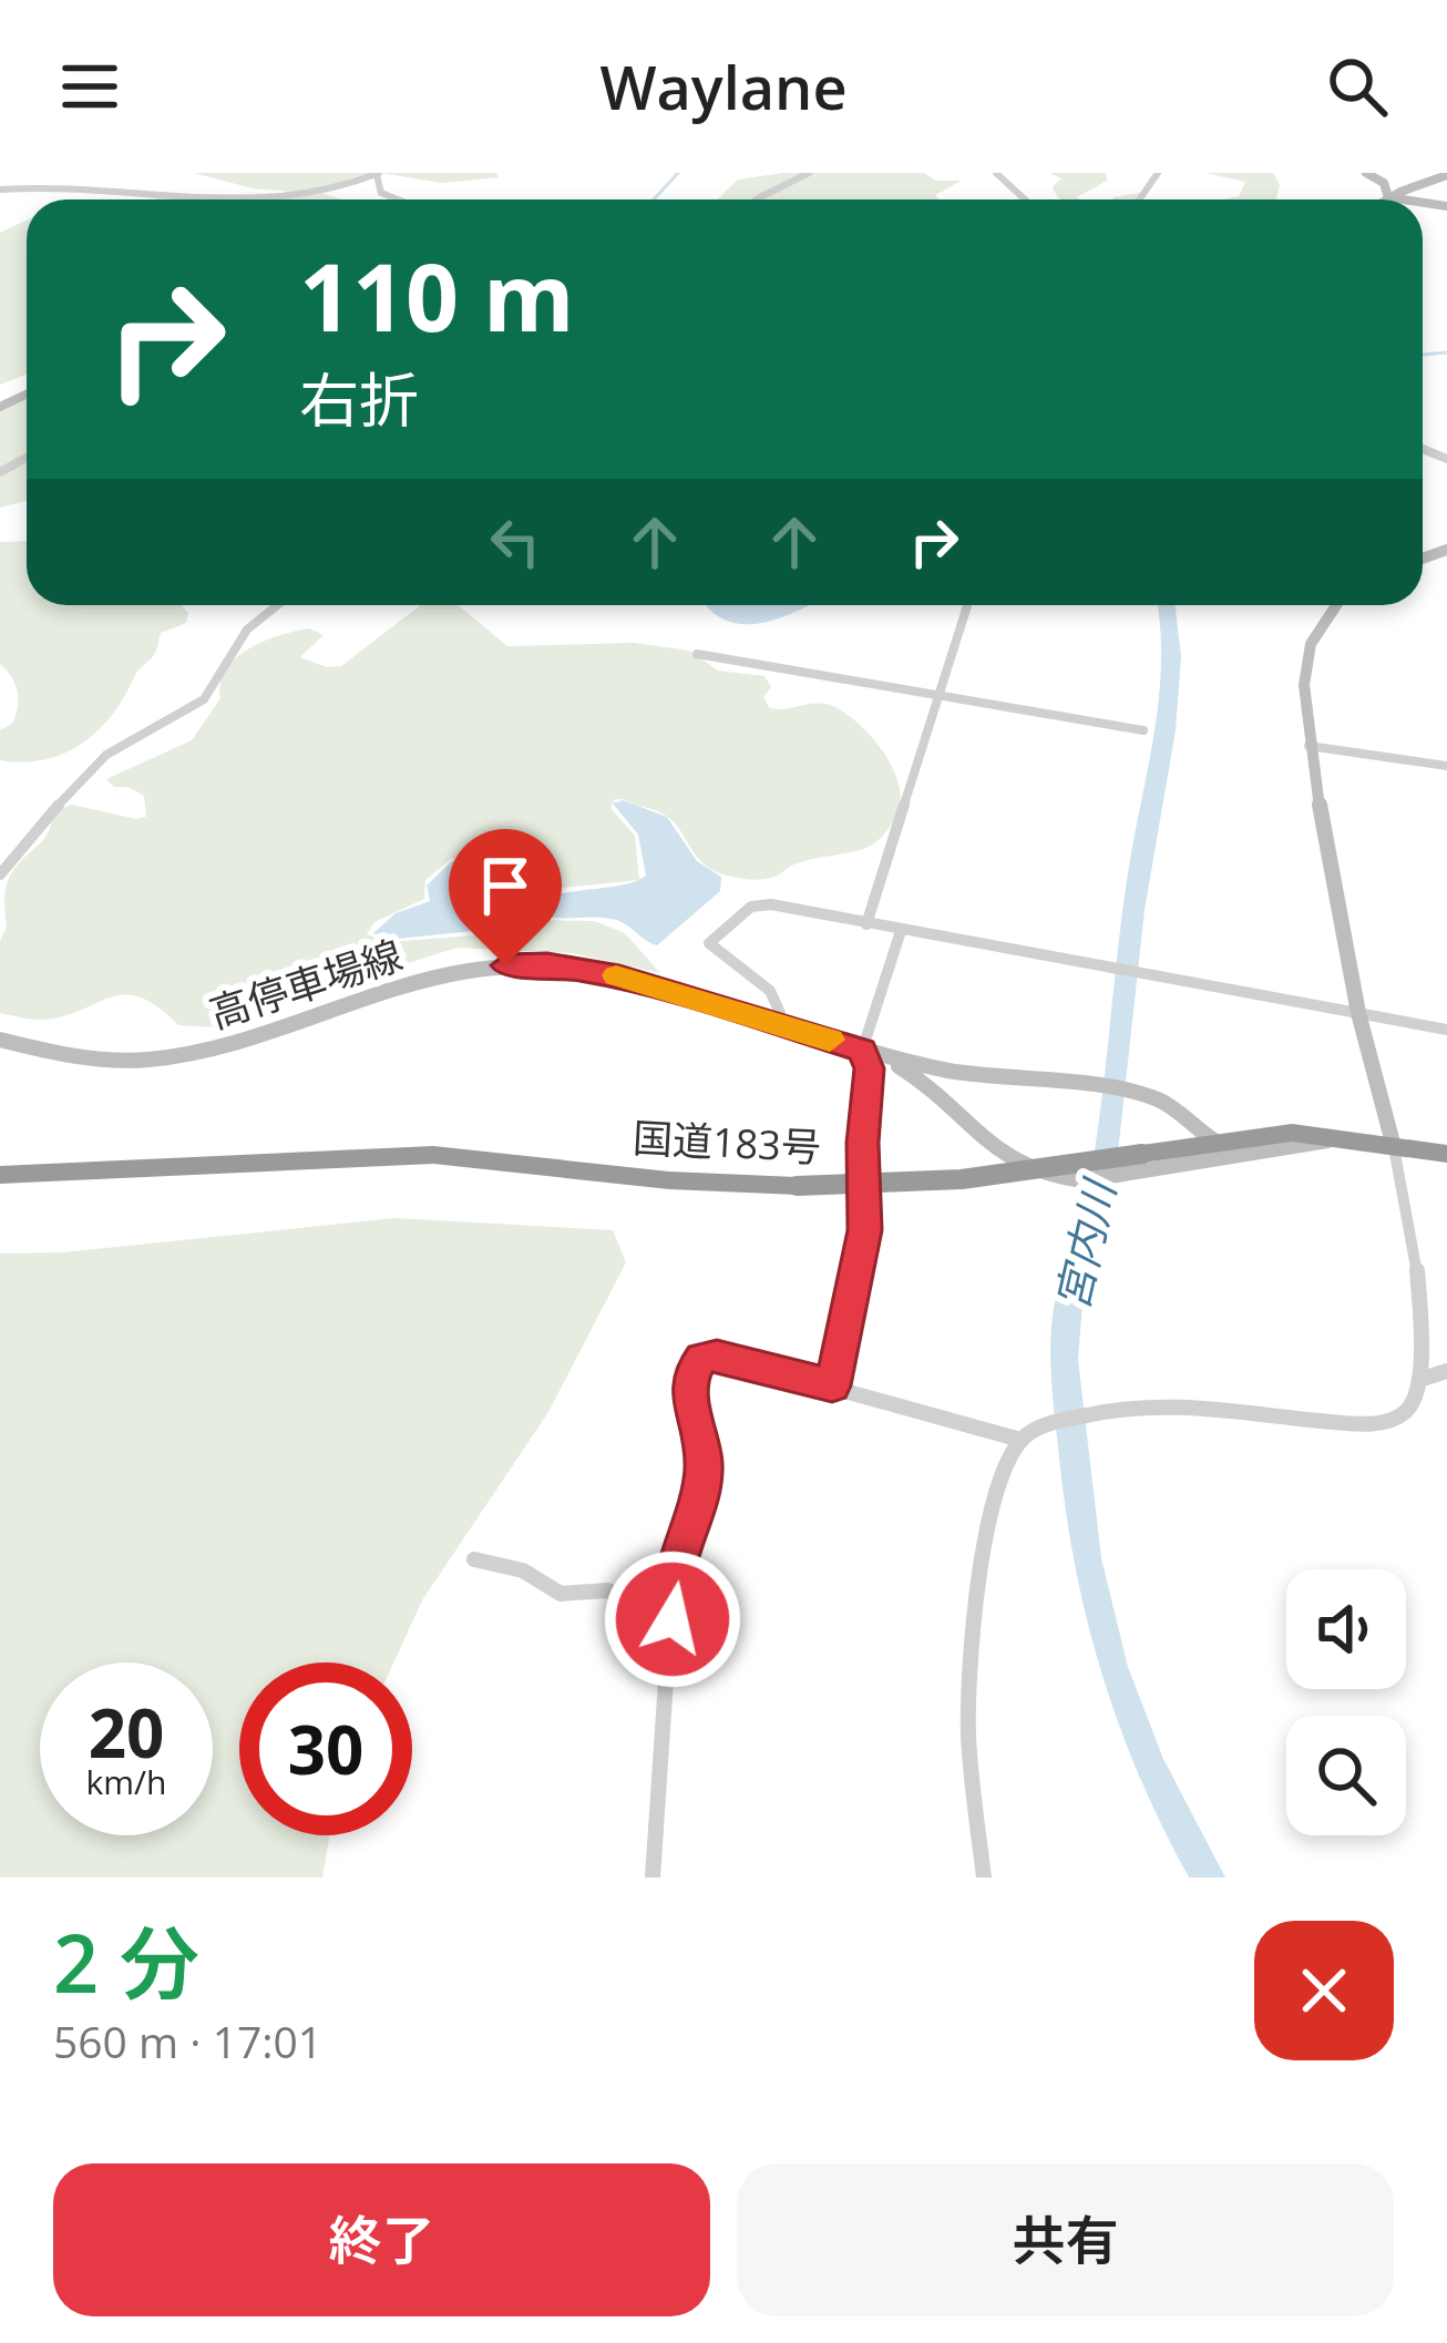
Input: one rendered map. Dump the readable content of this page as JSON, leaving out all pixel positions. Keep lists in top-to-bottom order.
{
  "streets": {
    "highway": ["国道183号"],
    "main road": ["高停車場線"]
  },
  "crossings": [
    ["高停車場線", "国道183号"]
  ],
  "water": ["宮内川"],
  "page": {
    "header": "Waylane",
    "turn": ["110 m", "右折"],
    "speed": "20 km/h",
    "limit": "30",
    "heading": ["2 分", "560 m · 17:01"],
    "buttons": ["終了", "共有"]
  }
}
